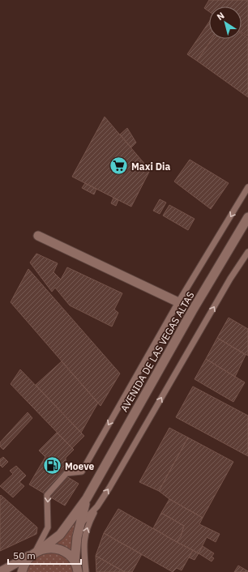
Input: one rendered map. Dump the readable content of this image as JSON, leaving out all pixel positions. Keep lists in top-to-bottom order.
{
  "streets": {
    "main road": ["AVENIDA DE LAS VEGAS ALTAS"]
  },
  "places": {
    "supermarket": ["Maxi Dia"],
    "fuel station": ["Moeve"]
  },
  "scale_bar": "50 m",
  "north": "top left"
}
